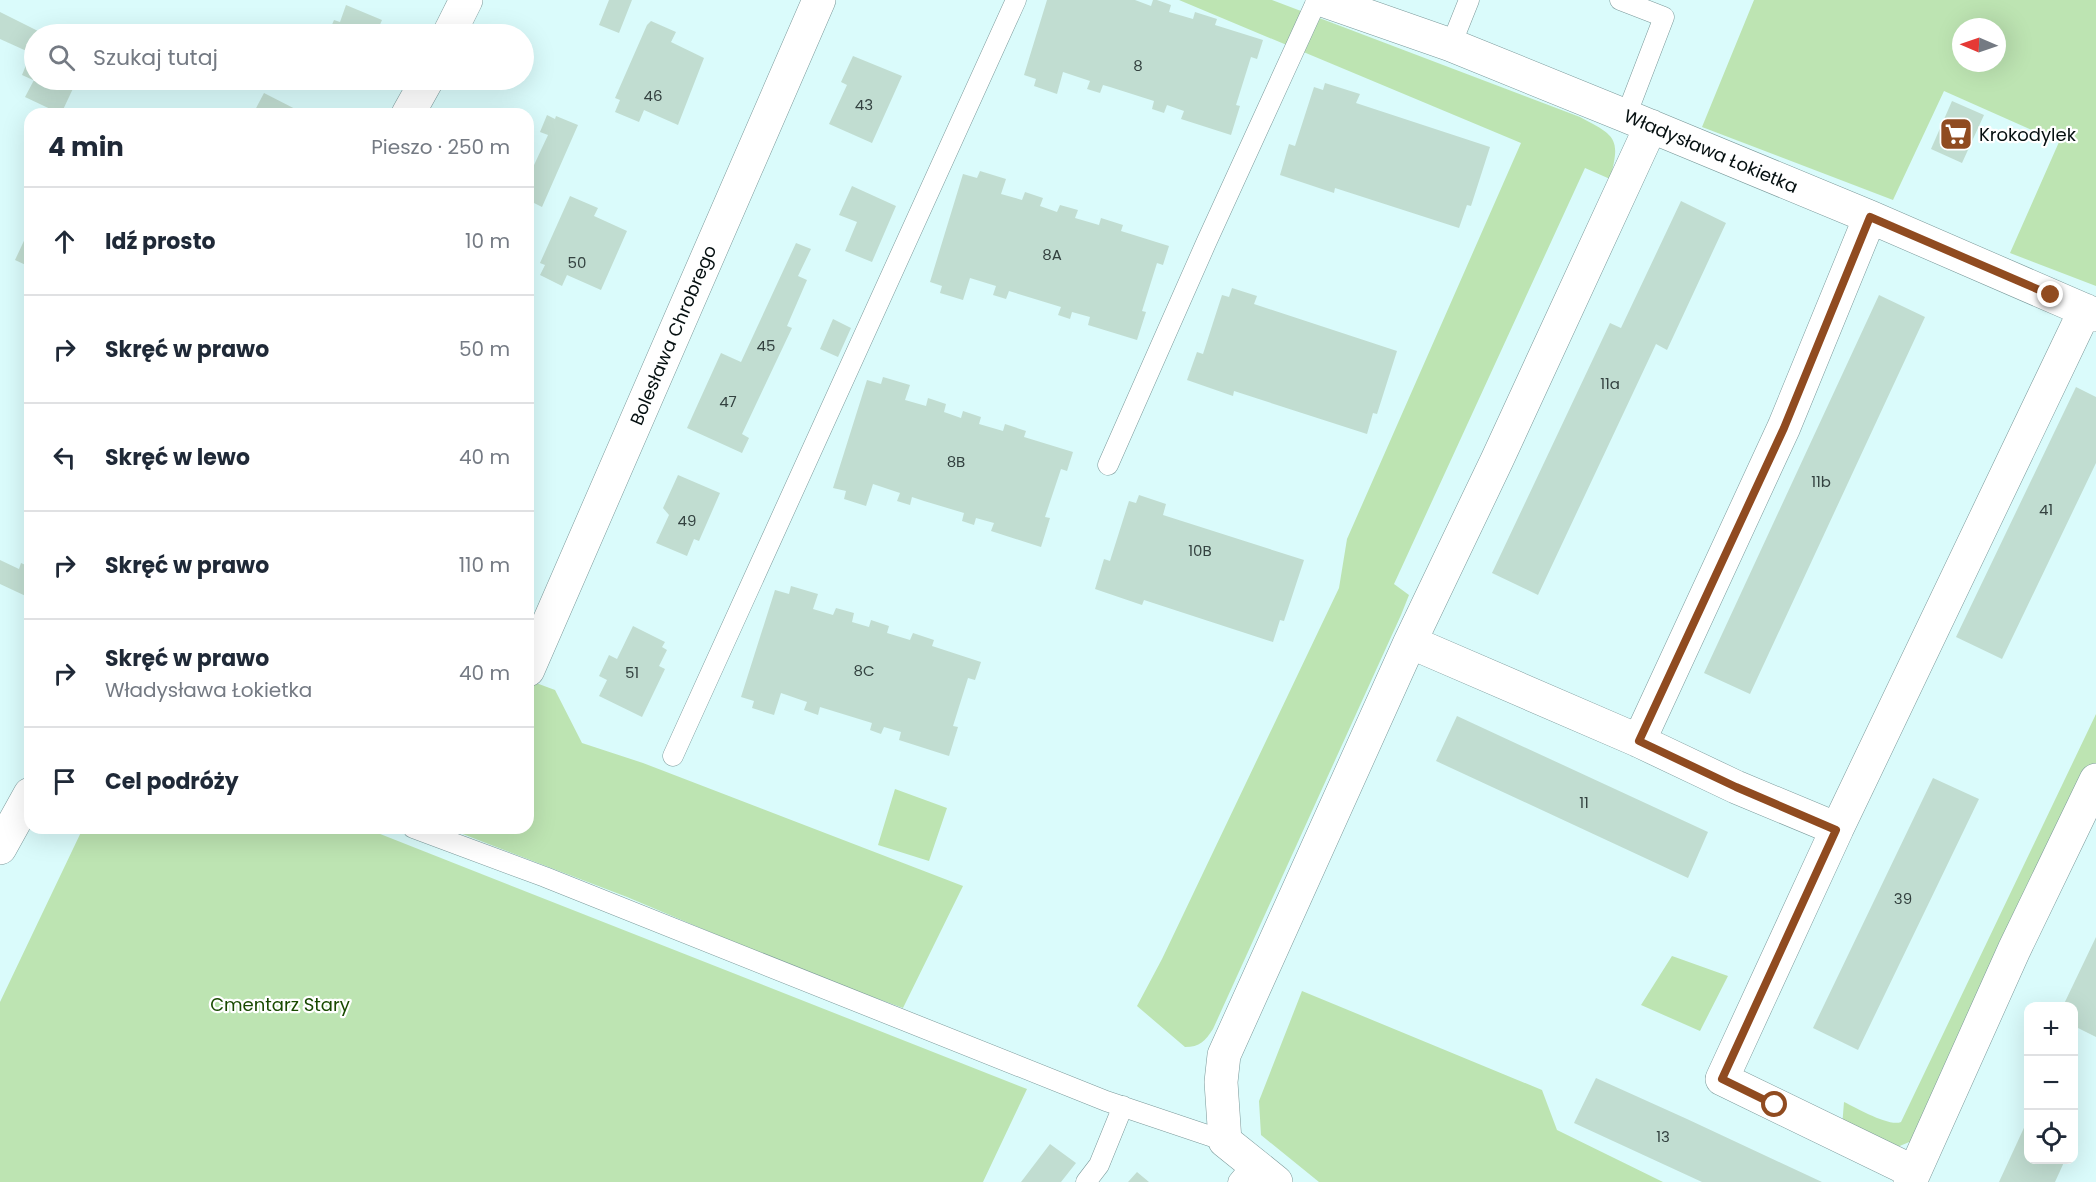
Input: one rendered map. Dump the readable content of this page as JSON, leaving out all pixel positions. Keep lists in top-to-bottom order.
{
  "streets": {
    "street": ["Władysława Łokietka", "Bolesława Chrobrego"]
  },
  "parks": ["Cmentarz Stary"],
  "places": {
    "supermarket": ["Krokodylek"]
  },
  "house_numbers": [
    "8",
    "46",
    "43",
    "8A",
    "50",
    "45",
    "11a",
    "47",
    "8B",
    "11b",
    "41",
    "49",
    "10B",
    "8C",
    "51",
    "11",
    "39",
    "13"
  ],
  "north": "left",
  "page": {
    "search": "Szukaj tutaj",
    "heading": ["4 min", "Pieszo · 250 m"],
    "list": [
      ["Idź prosto", "10 m"],
      ["Skręć w prawo", "50 m"],
      ["Skręć w lewo", "40 m"],
      ["Skręć w prawo", "110 m"],
      ["Skręć w prawo", "Władysława Łokietka", "40 m"],
      "Cel podróży"
    ],
    "map_buttons": ["+", "−"]
  }
}
